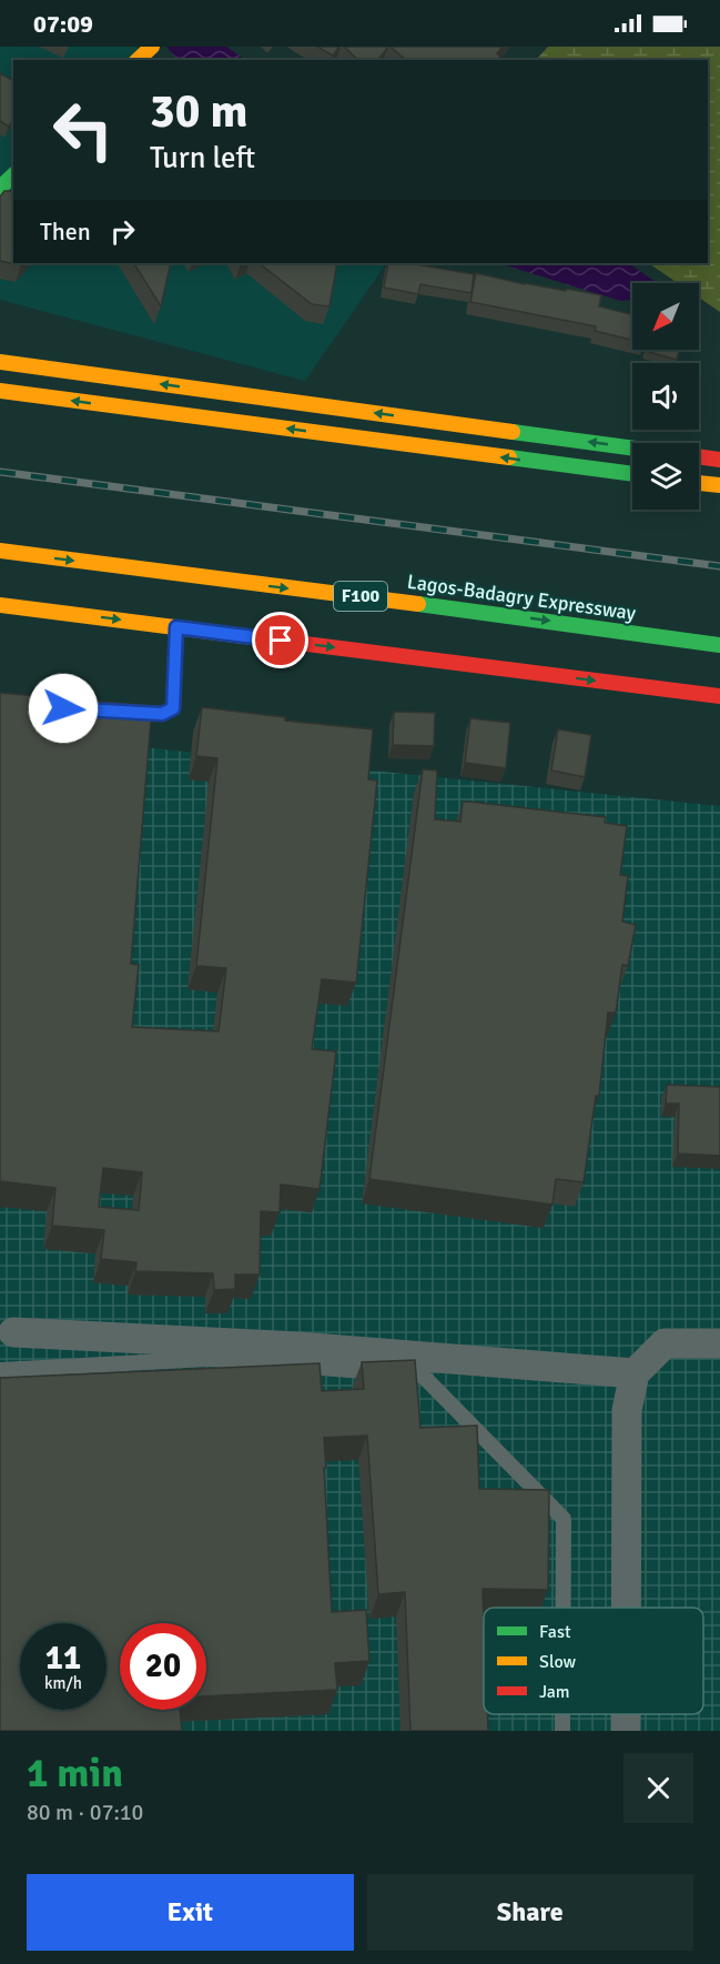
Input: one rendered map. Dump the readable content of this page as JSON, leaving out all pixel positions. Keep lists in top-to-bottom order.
{
  "streets": {
    "main road": ["F100", "Lagos-Badagry Expressway"]
  },
  "legend": ["Fast", "Slow", "Jam"],
  "north": "bottom left",
  "page": {
    "status": "07:09",
    "turn": ["30 m", "Turn left"],
    "then": "Then",
    "speed": "11 km/h",
    "limit": "20",
    "heading": ["1 min", "80 m · 07:10"],
    "buttons": ["Exit", "Share"]
  }
}
